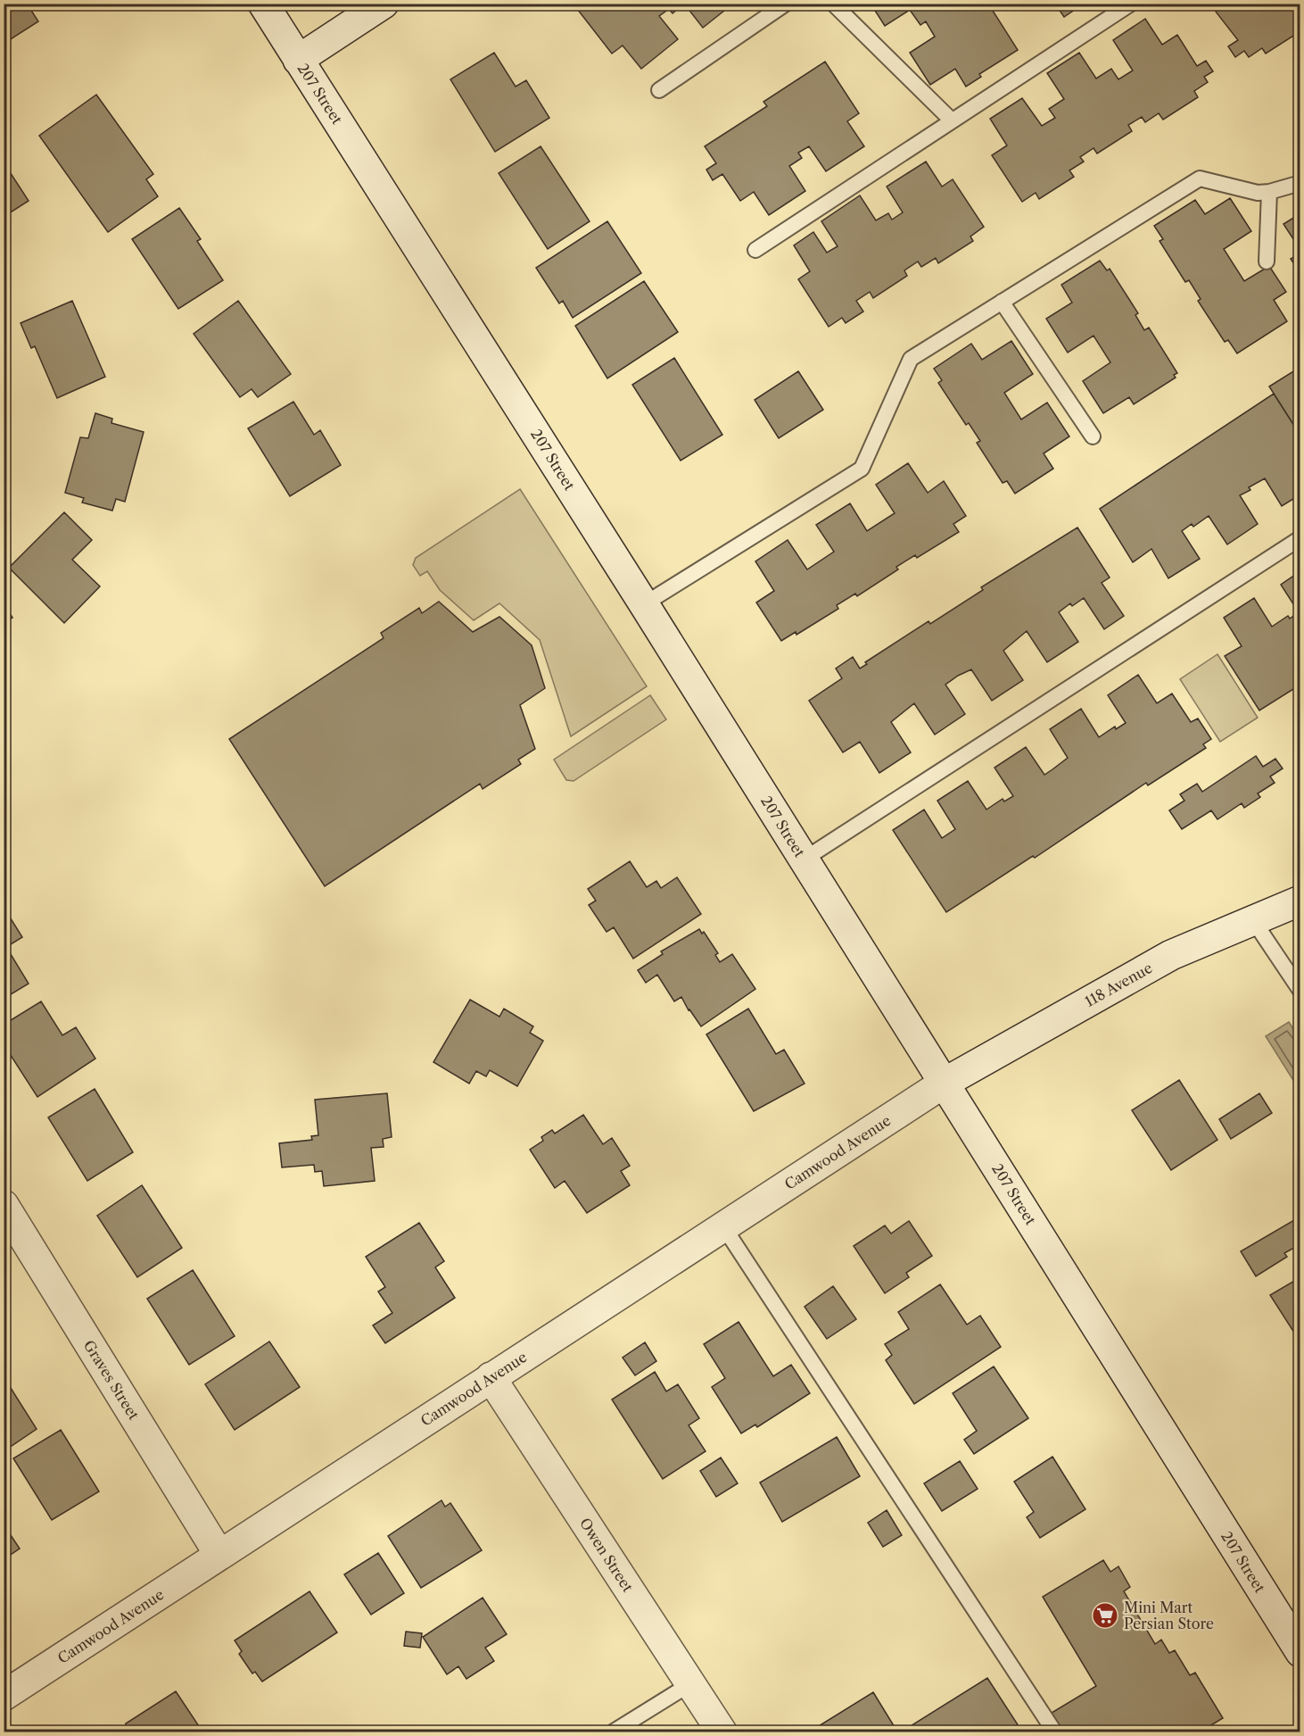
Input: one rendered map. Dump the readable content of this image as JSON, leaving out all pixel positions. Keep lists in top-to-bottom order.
{
  "streets": {
    "street": [
      "207 Street",
      "118 Avenue",
      "Camwood Avenue",
      "Graves Street",
      "Owen Street"
    ]
  },
  "crossings": [
    ["207 Street", "118 Avenue"],
    ["207 Street", "Camwood Avenue"],
    ["118 Avenue", "Camwood Avenue"],
    ["Camwood Avenue", "Graves Street"],
    ["Camwood Avenue", "Owen Street"]
  ],
  "places": {
    "supermarket": ["Mini Mart Persian Store"]
  }
}
